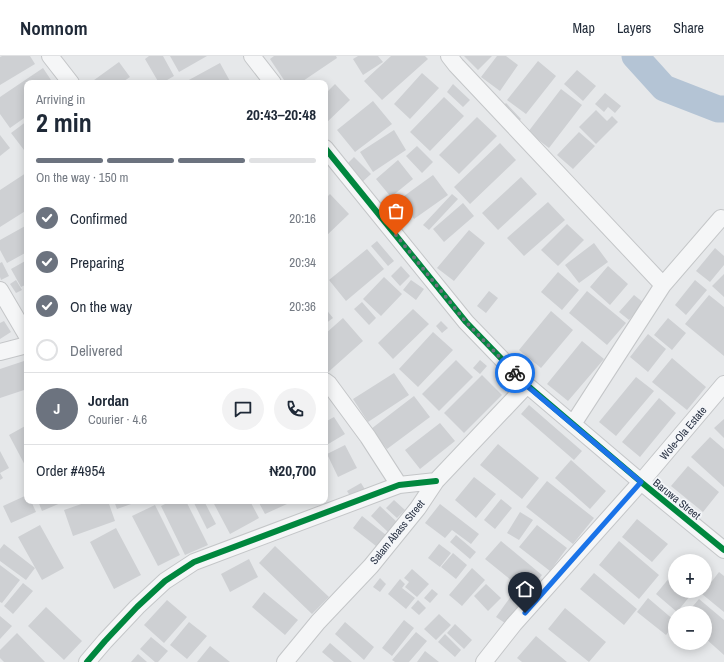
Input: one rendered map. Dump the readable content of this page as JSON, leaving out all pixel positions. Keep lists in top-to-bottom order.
{
  "streets": {
    "street": ["Wole-Ola Estate", "Baruwa Street", "Salam Abass Street"]
  },
  "crossings": [
    ["Wole-Ola Estate", "Baruwa Street"],
    ["Baruwa Street", "Salam Abass Street"]
  ],
  "page": {
    "header": "Nomnom",
    "nav": ["Map", "Layers", "Share"],
    "heading": ["2 min", "Arriving in", "20:43–20:48"],
    "panel": [
      "Jordan",
      "Courier · 4.6",
      "Order #4954",
      "₦20,700"
    ],
    "bar": "On the way · 150 m",
    "list": [
      ["Confirmed", "20:16"],
      ["Preparing", "20:34"],
      ["On the way", "20:36"],
      "Delivered"
    ],
    "round": "J",
    "map_buttons": ["+", "−"]
  }
}
